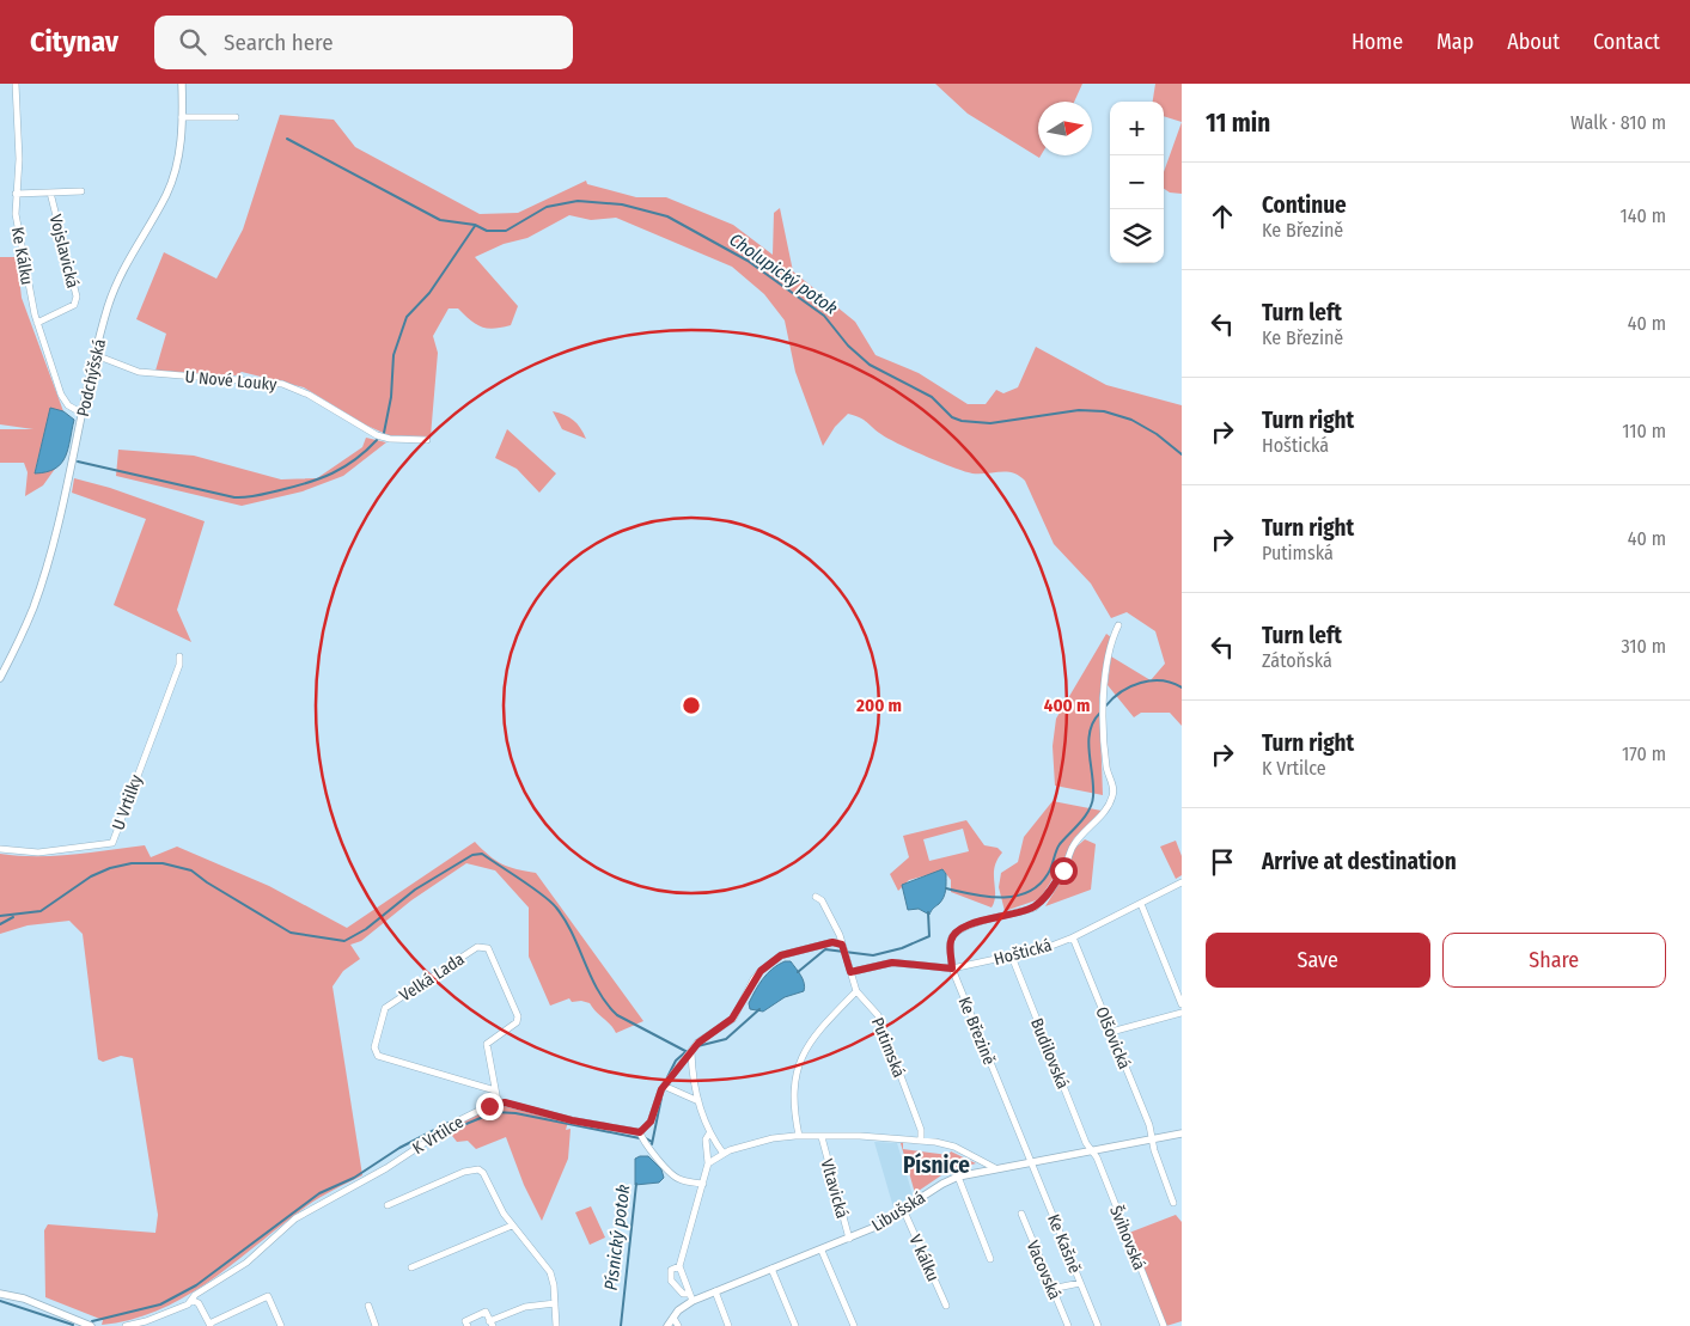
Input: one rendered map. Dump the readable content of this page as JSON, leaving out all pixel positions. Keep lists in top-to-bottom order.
{
  "streets": {
    "street": [
      "Vojslavická",
      "Ke Kálku",
      "Podchýšská",
      "U Nové Louky",
      "U Vrtilky",
      "Hoštická",
      "Velká Lada",
      "Ke Březině",
      "Olšovická",
      "Putimská",
      "Budilovská",
      "K Vrtilce",
      "Vltavická",
      "Libušská",
      "Švihovská",
      "Ke Kašně",
      "V kálku",
      "Vacovská"
    ]
  },
  "crossings": [
    ["Vojslavická", "Ke Kálku"],
    ["Ke Kálku", "Podchýšská"],
    ["Podchýšská", "U Nové Louky"],
    ["Hoštická", "Ke Březině"],
    ["Hoštická", "Olšovická"],
    ["Hoštická", "Putimská"],
    ["Hoštická", "Budilovská"],
    ["Velká Lada", "K Vrtilce"],
    ["Ke Březině", "Libušská"],
    ["Ke Březině", "Ke Kašně"],
    ["Olšovická", "Libušská"],
    ["Budilovská", "Libušská"],
    ["Budilovská", "Švihovská"],
    ["Vltavická", "Libušská"],
    ["Libušská", "Švihovská"],
    ["Libušská", "Ke Kašně"],
    ["Libušská", "V kálku"]
  ],
  "districts": ["Písnice"],
  "water": ["Cholupický potok", "Písnický potok"],
  "north": "right",
  "page": {
    "header": "Citynav",
    "search": "Search here",
    "nav": [
      "Home",
      "Map",
      "About",
      "Contact"
    ],
    "heading": ["11 min", "Walk · 810 m"],
    "map_buttons": ["+", "−"],
    "list": [
      ["Continue", "Ke Březině", "140 m"],
      ["Turn left", "Ke Březině", "40 m"],
      ["Turn right", "Hoštická", "110 m"],
      ["Turn right", "Putimská", "40 m"],
      ["Turn left", "Zátoňská", "310 m"],
      ["Turn right", "K Vrtilce", "170 m"],
      "Arrive at destination"
    ],
    "buttons": ["Save", "Share"]
  },
  "rings": ["200 m", "400 m"]
}
